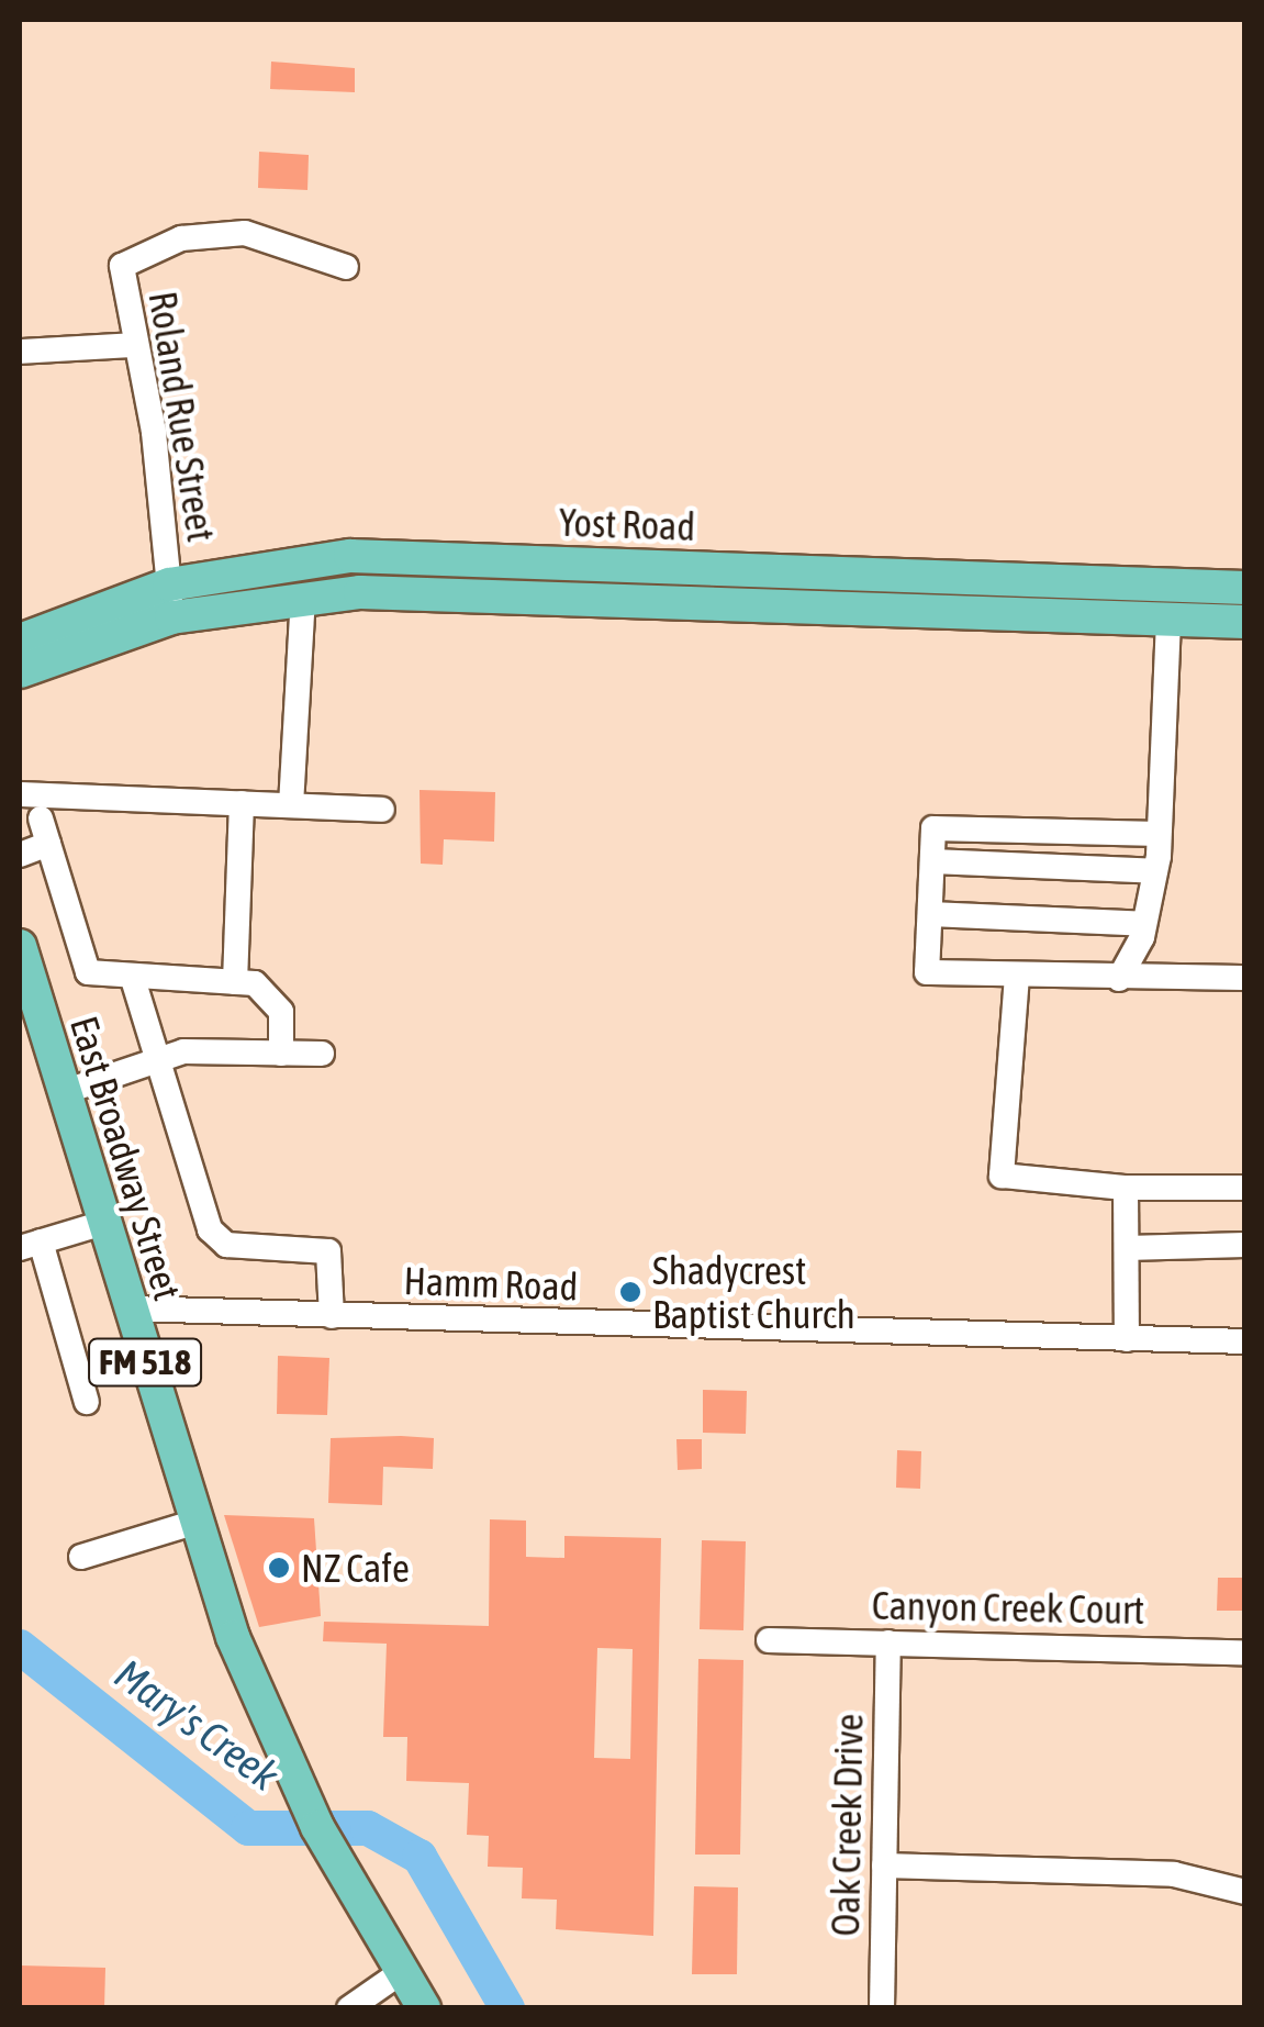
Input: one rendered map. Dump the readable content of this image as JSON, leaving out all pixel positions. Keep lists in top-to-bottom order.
{
  "streets": {
    "main road": ["Yost Road", "East Broadway Street", "FM 518"],
    "street": [
      "Roland Rue Street",
      "Hamm Road",
      "Canyon Creek Court",
      "Oak Creek Drive"
    ]
  },
  "crossings": [
    ["Roland Rue Street", "Yost Road"],
    ["East Broadway Street", "Hamm Road"],
    ["East Broadway Street", "FM 518"],
    ["Canyon Creek Court", "Oak Creek Drive"]
  ],
  "water": ["Mary's Creek"],
  "places": ["Shadycrest Baptist Church", "NZ Cafe"]
}
